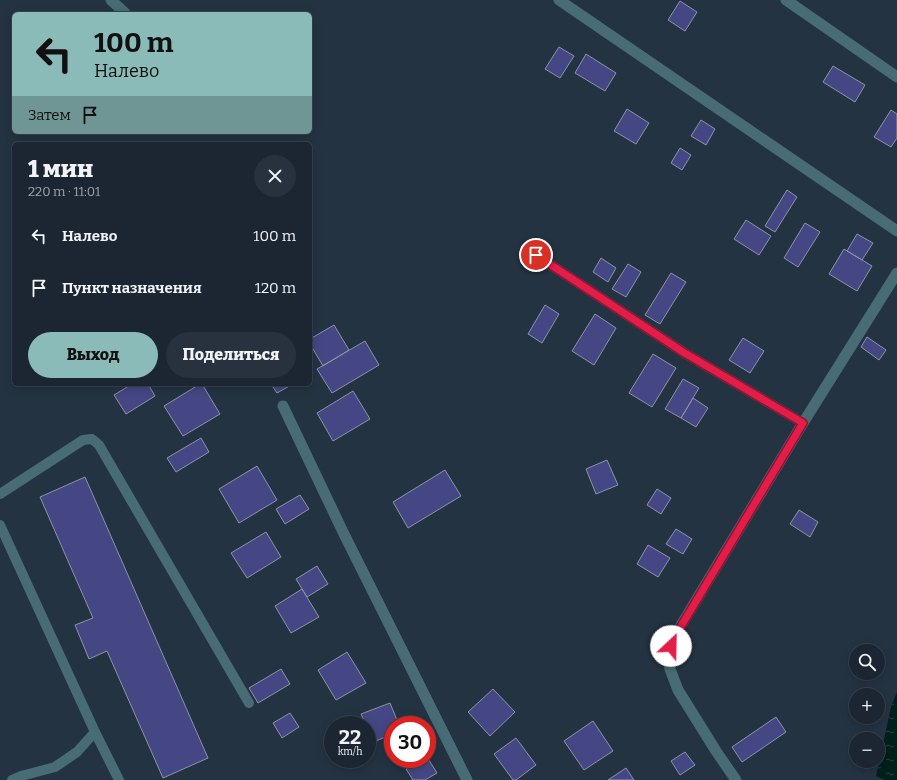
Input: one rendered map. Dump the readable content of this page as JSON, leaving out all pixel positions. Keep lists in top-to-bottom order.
{
  "page": {
    "turn": ["100 m", "Налево"],
    "then": "Затем",
    "heading": ["1 мин", "220 m · 11:01"],
    "list": [
      {
        "name": "Налево",
        "value": "100 m"
      },
      {
        "name": "Пункт назначения",
        "value": "120 m"
      }
    ],
    "buttons": ["Выход", "Поделиться"],
    "map_buttons": ["+", "−"],
    "speed": "22 km/h",
    "limit": "30"
  }
}
